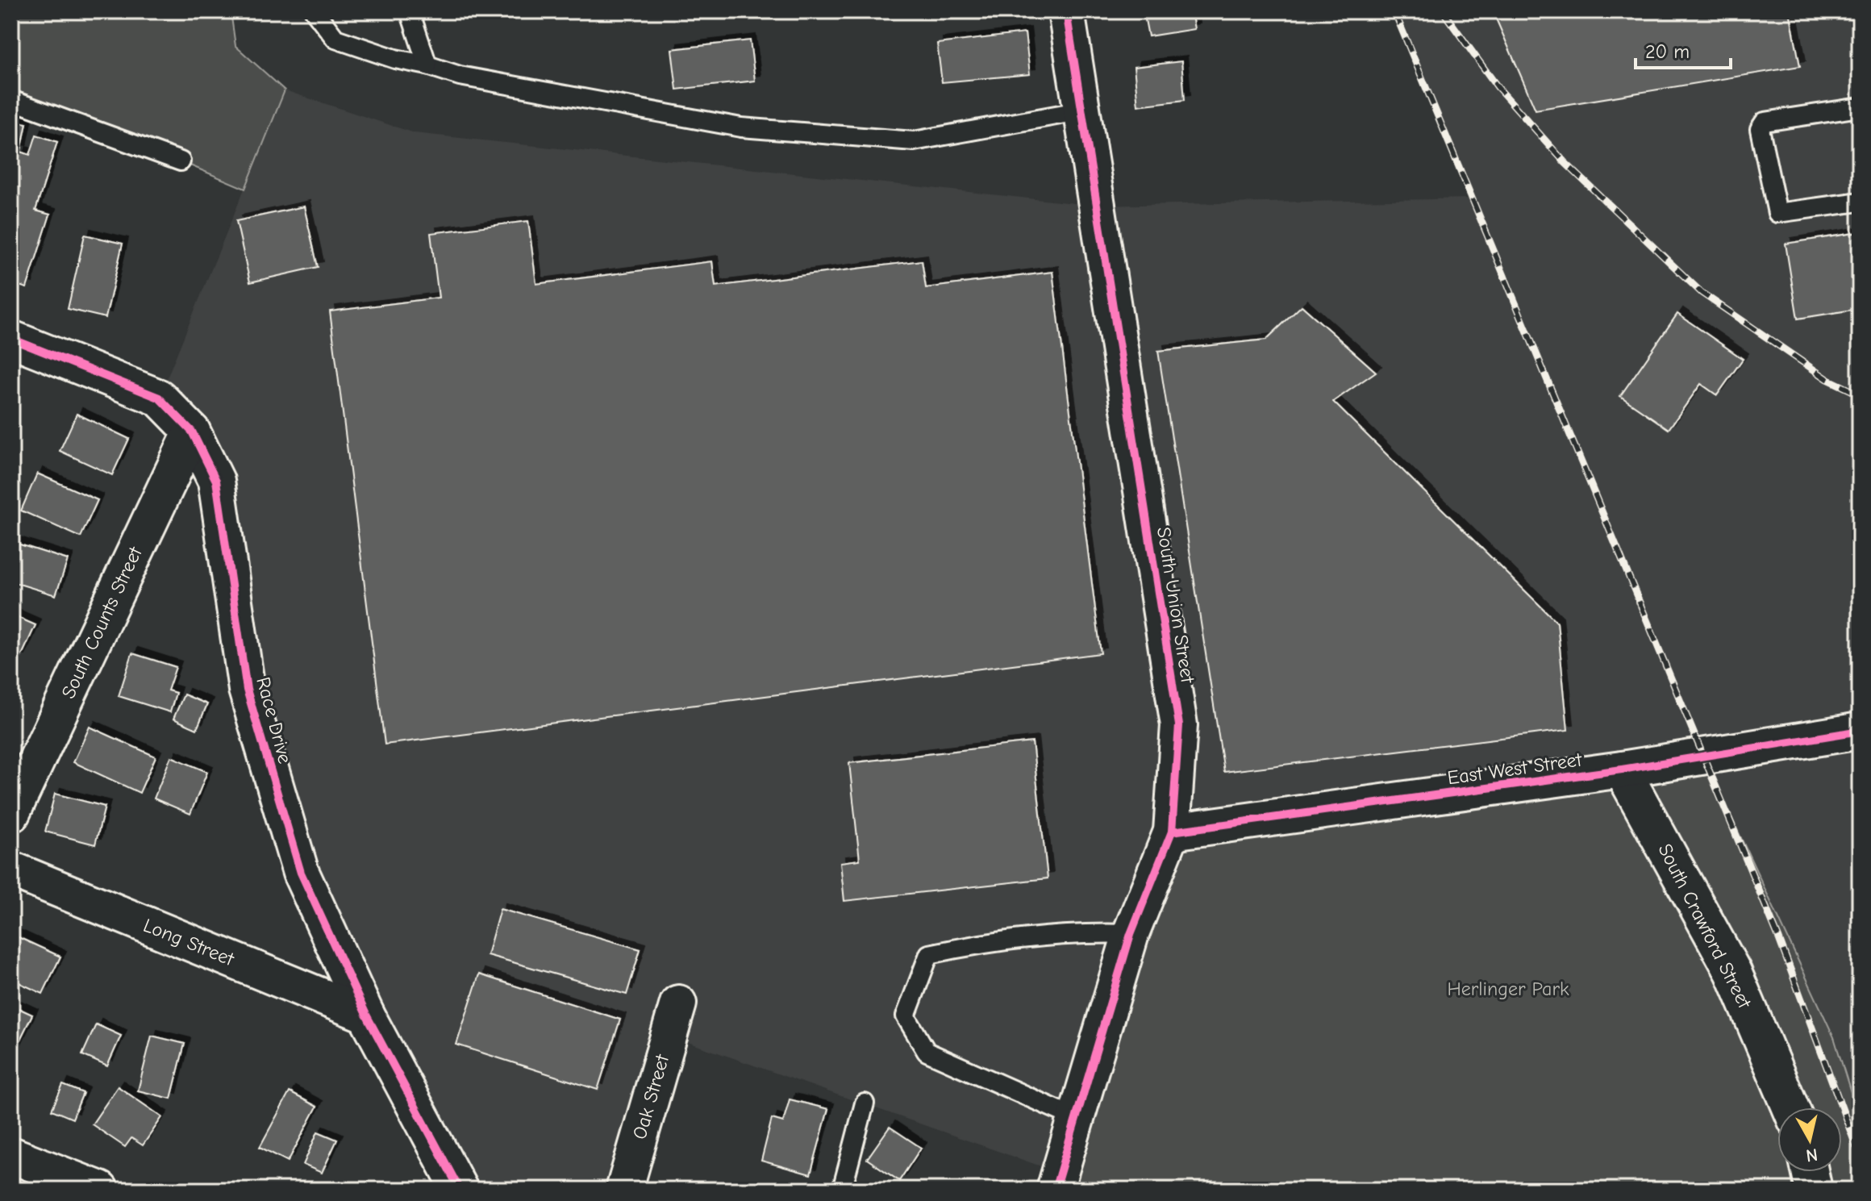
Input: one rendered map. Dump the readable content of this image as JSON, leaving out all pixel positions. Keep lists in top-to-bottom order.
{
  "streets": {
    "street": [
      "South Union Street",
      "South Counts Street",
      "Race Drive",
      "East West Street",
      "South Crawford Street",
      "Long Street",
      "Oak Street"
    ]
  },
  "crossings": [
    ["South Union Street", "East West Street"],
    ["South Counts Street", "Race Drive"],
    ["Race Drive", "Long Street"],
    ["East West Street", "South Crawford Street"]
  ],
  "parks": ["Herlinger Park"],
  "scale_bar": "20 m",
  "north": "bottom"
}
